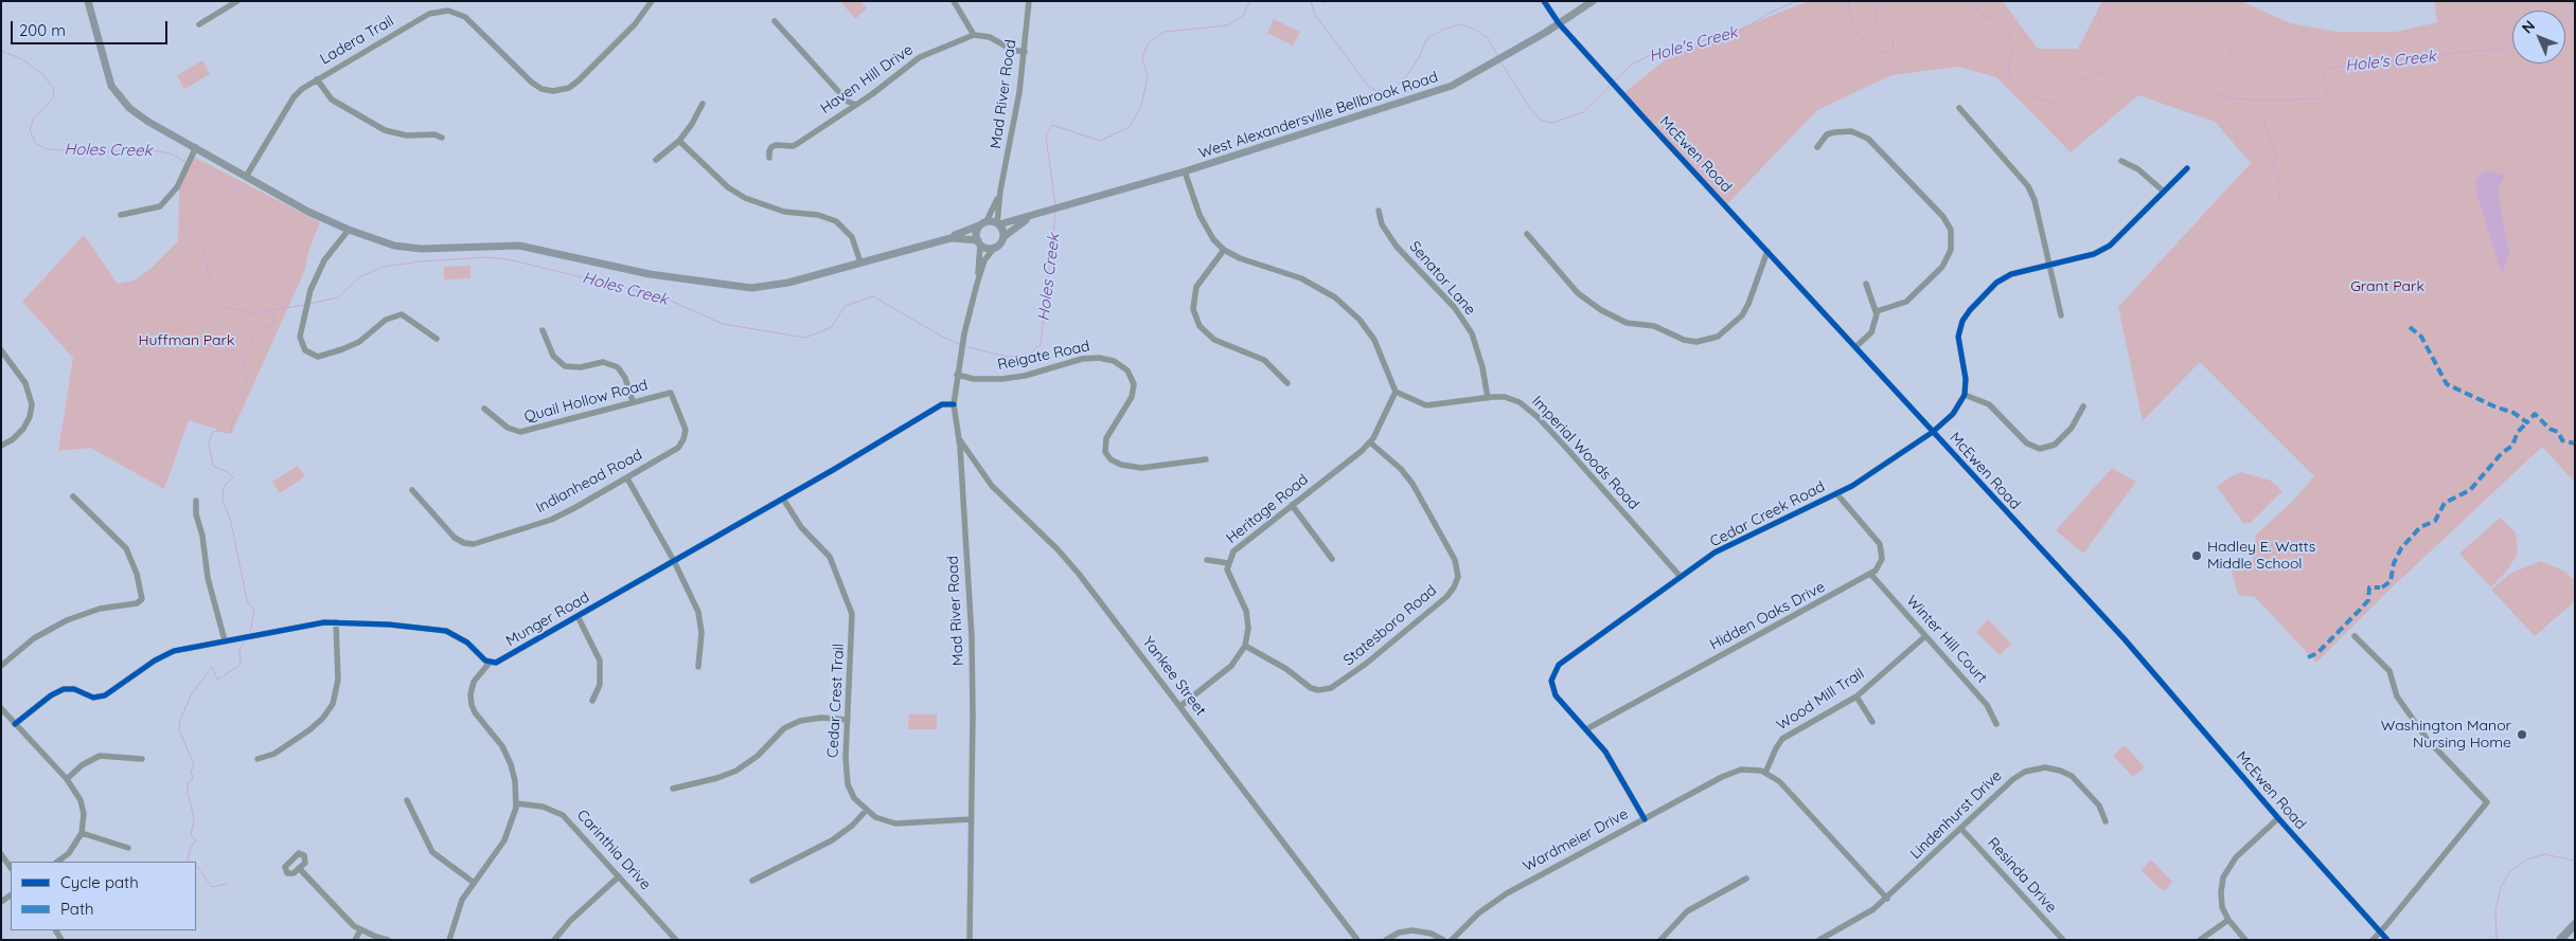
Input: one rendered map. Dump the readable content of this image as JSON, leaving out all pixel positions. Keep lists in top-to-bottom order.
{
  "streets": {
    "main road": ["West Alexandersville Bellbrook Road"],
    "street": [
      "Ladera Trail",
      "Haven Hill Drive",
      "Mad River Road",
      "McEwen Road",
      "Senator Lane",
      "Reigate Road",
      "Quail Hollow Road",
      "Imperial Woods Road",
      "Indianhead Road",
      "Heritage Road",
      "Cedar Creek Road",
      "Hidden Oaks Drive",
      "Munger Road",
      "Statesboro Road",
      "Winter Hill Court",
      "Yankee Street",
      "Wood Mill Trail",
      "Cedar Crest Trail",
      "Lindenhurst Drive",
      "Wardmeier Drive",
      "Carinthia Drive",
      "Resinda Drive"
    ]
  },
  "crossings": [
    ["Mad River Road", "West Alexandersville Bellbrook Road"],
    ["Mad River Road", "Reigate Road"],
    ["Mad River Road", "Munger Road"],
    ["Mad River Road", "Yankee Street"],
    ["Mad River Road", "Cedar Crest Trail"],
    ["West Alexandersville Bellbrook Road", "McEwen Road"],
    ["McEwen Road", "Cedar Creek Road"],
    ["Senator Lane", "Imperial Woods Road"],
    ["Quail Hollow Road", "Indianhead Road"],
    ["Imperial Woods Road", "Heritage Road"],
    ["Imperial Woods Road", "Cedar Creek Road"],
    ["Heritage Road", "Statesboro Road"],
    ["Cedar Creek Road", "Hidden Oaks Drive"],
    ["Cedar Creek Road", "Wardmeier Drive"],
    ["Hidden Oaks Drive", "Winter Hill Court"],
    ["Munger Road", "Cedar Crest Trail"],
    ["Winter Hill Court", "Wood Mill Trail"],
    ["Wood Mill Trail", "Wardmeier Drive"],
    ["Lindenhurst Drive", "Resinda Drive"]
  ],
  "water": ["Hole's Creek", "Holes Creek"],
  "parks": ["Grant Park", "Huffman Park"],
  "places": ["Hadley E. Watts Middle School", "Washington Manor Nursing Home"],
  "legend": ["Cycle path", "Path"],
  "scale_bar": "200 m",
  "north": "top left"
}
